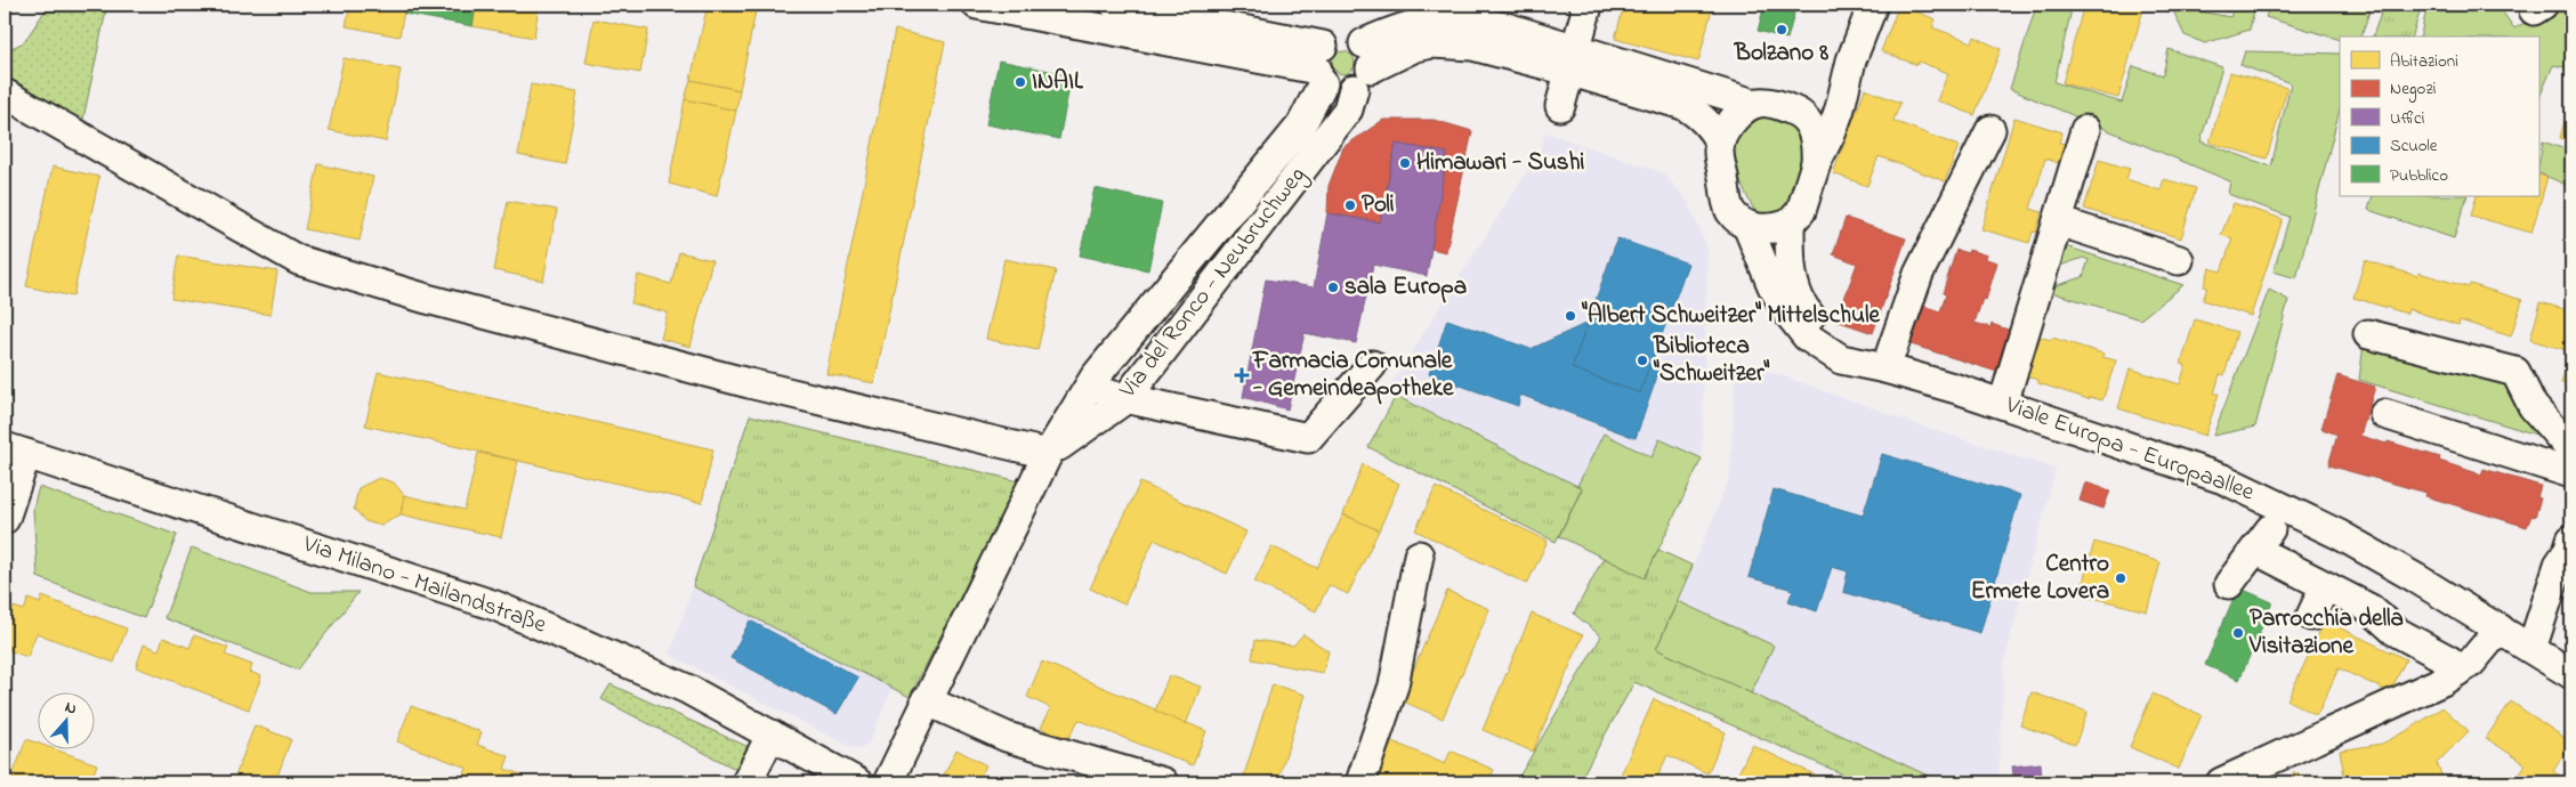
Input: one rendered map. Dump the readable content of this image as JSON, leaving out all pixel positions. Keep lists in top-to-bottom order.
{
  "streets": {
    "street": ["Via del Ronco - Neubruchweg", "Viale Europa - Europaallee", "Via Milano - Mailandstraße"]
  },
  "places": {
    "other": [
      "Bolzano 8",
      "INAIL",
      "Himawari - Sushi",
      "Poli",
      "sala Europa",
      "\"Albert Schweitzer\" Mittelschule",
      "Biblioteca \"Schweitzer\"",
      "Centro Ermete Lovera",
      "Parrocchia della Visitazione"
    ],
    "health": ["Farmacia Comunale - Gemeindeapotheke"]
  },
  "legend": [
    "Abitazioni",
    "Negozi",
    "Uffici",
    "Scuole",
    "Pubblico"
  ],
  "north": "top"
}
